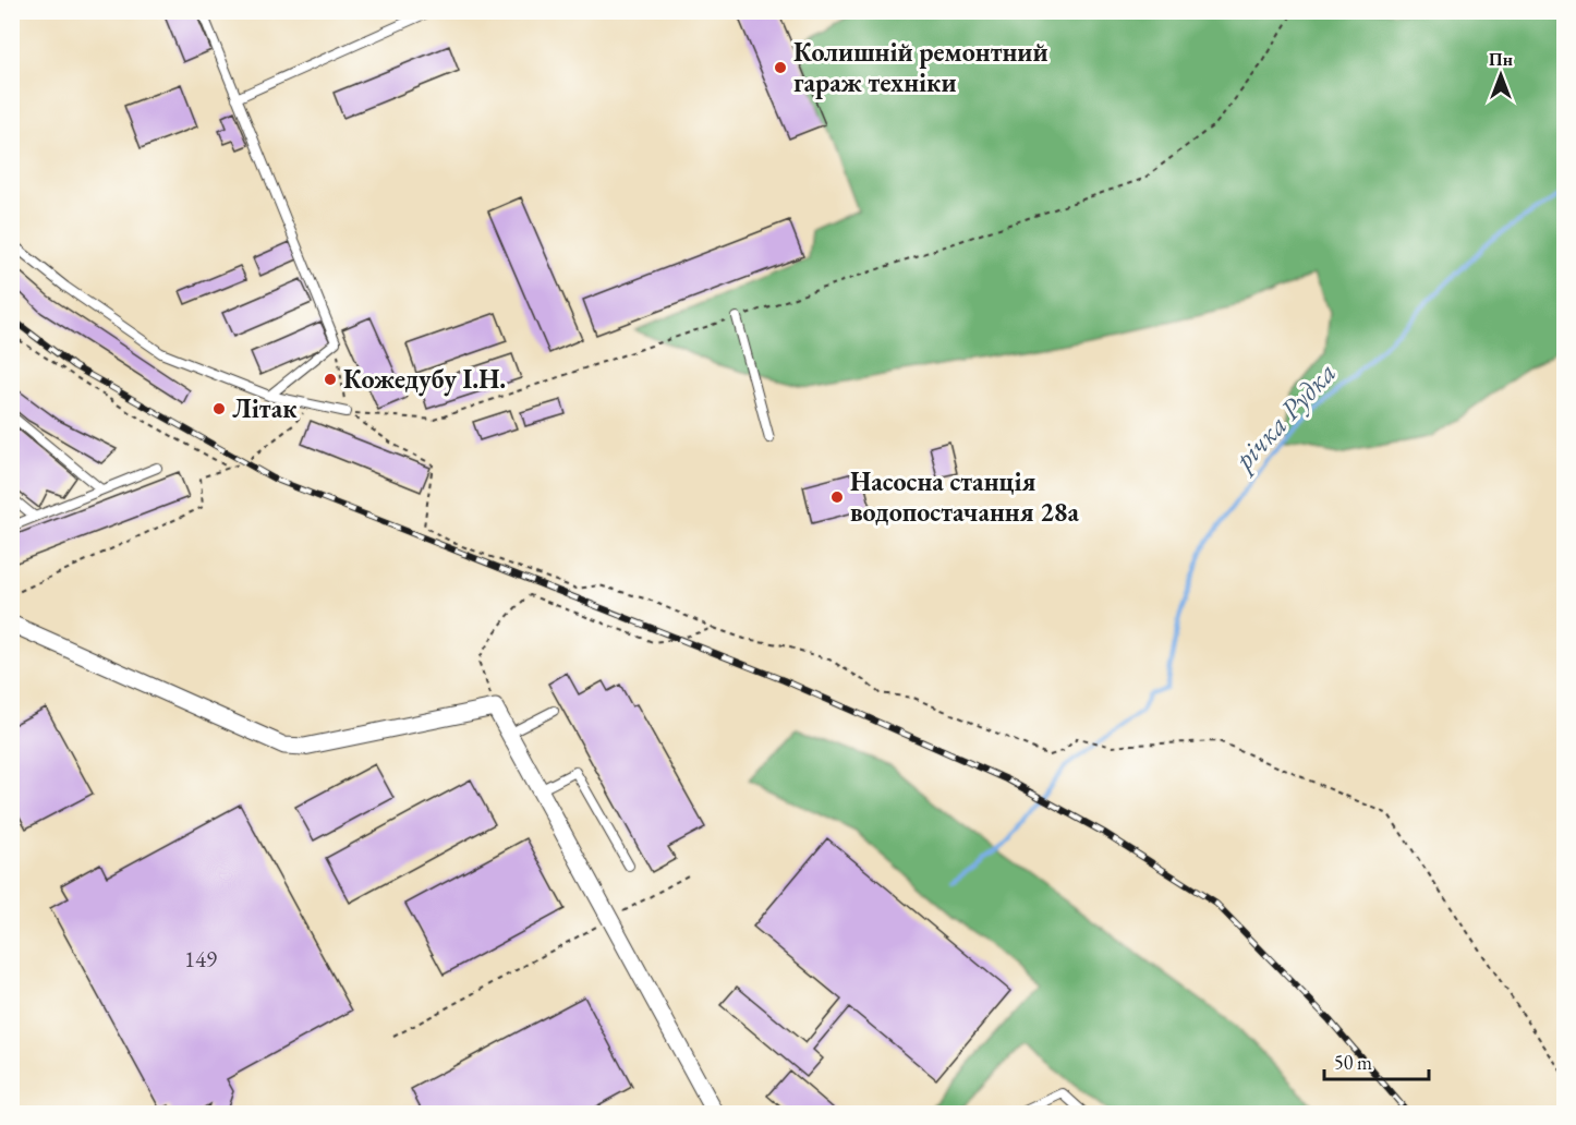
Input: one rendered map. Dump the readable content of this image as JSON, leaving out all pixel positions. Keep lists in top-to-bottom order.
{
  "water": ["річка Рудка"],
  "places": [
    "Колишній ремонтний гараж техніки",
    "Кожедубу І.Н.",
    "Літак",
    "Насосна станція водопостачання 28а"
  ],
  "house_numbers": ["149"],
  "scale_bar": "50 m",
  "north": "top"
}
